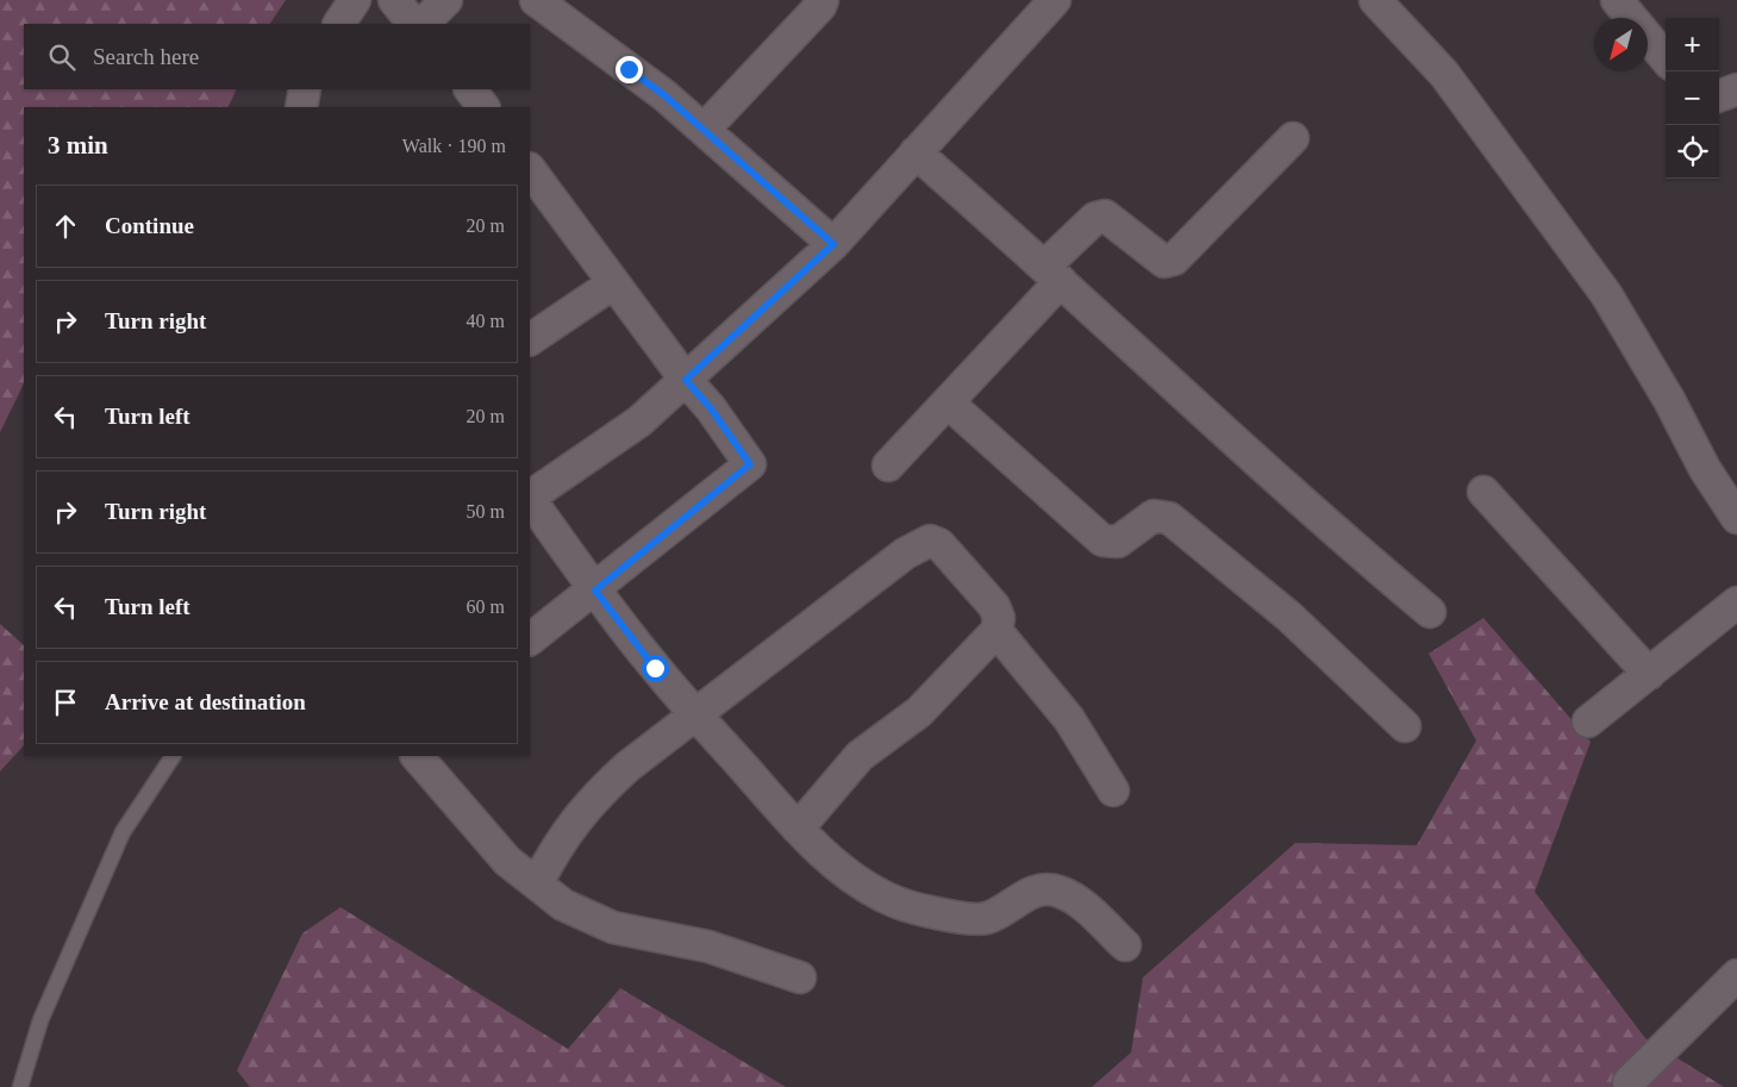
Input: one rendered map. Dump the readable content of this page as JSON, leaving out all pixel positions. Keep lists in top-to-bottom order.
{
  "north": "bottom left",
  "page": {
    "map_buttons": ["+", "−"],
    "search": "Search here",
    "heading": ["3 min", "Walk · 190 m"],
    "list": [
      ["Continue", "20 m"],
      ["Turn right", "40 m"],
      ["Turn left", "20 m"],
      ["Turn right", "50 m"],
      ["Turn left", "60 m"],
      "Arrive at destination"
    ]
  }
}
